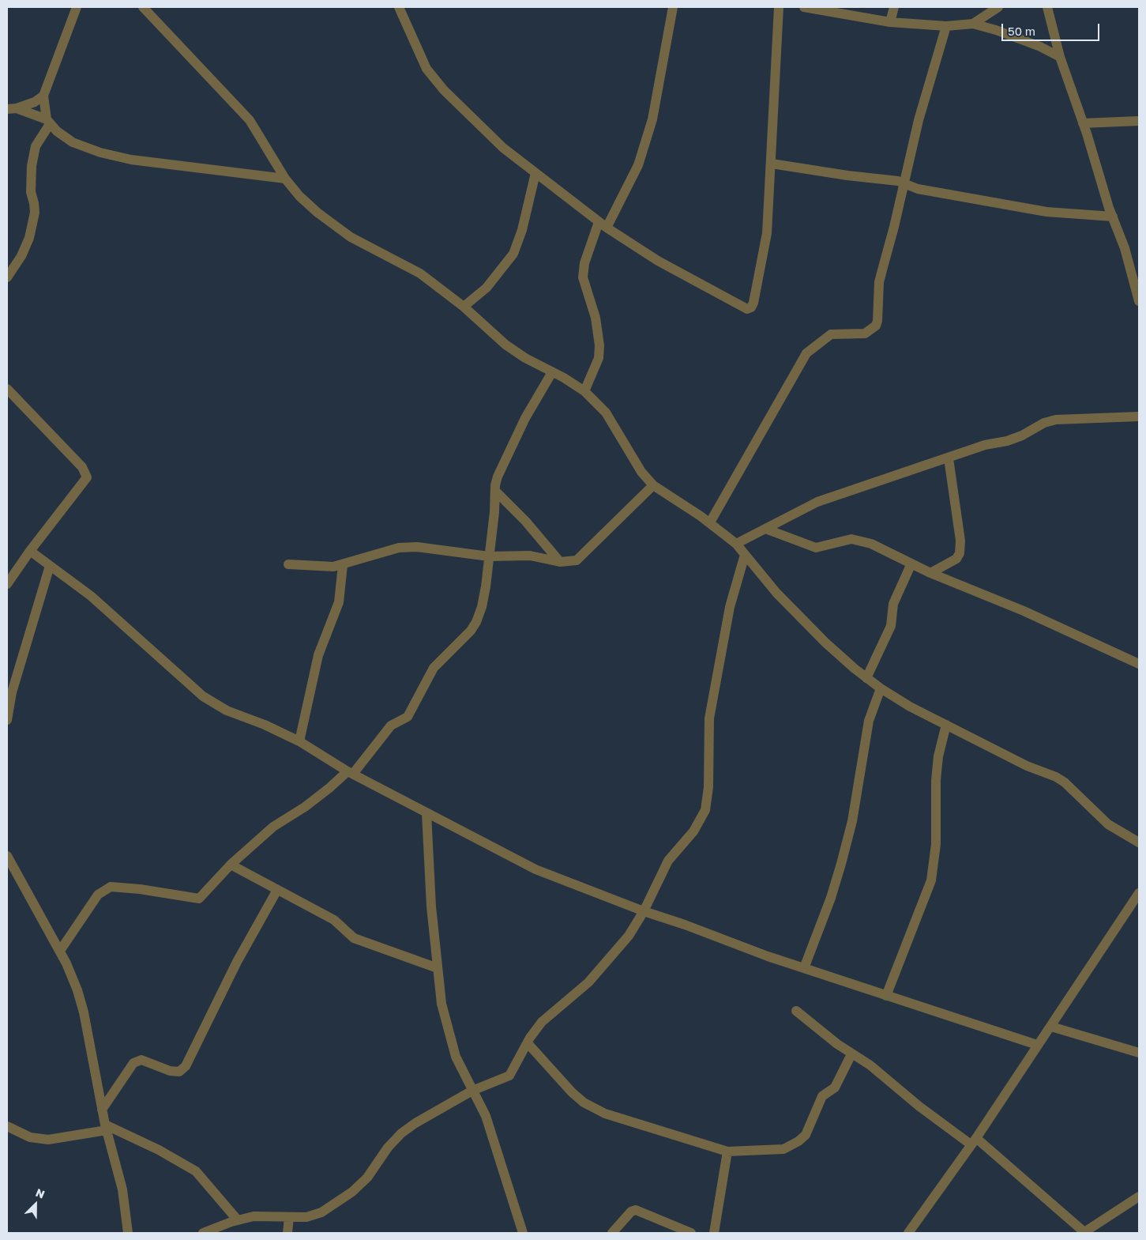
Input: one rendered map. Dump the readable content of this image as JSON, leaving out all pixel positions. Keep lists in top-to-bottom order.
{
  "scale_bar": "50 m",
  "north": "top right"
}
